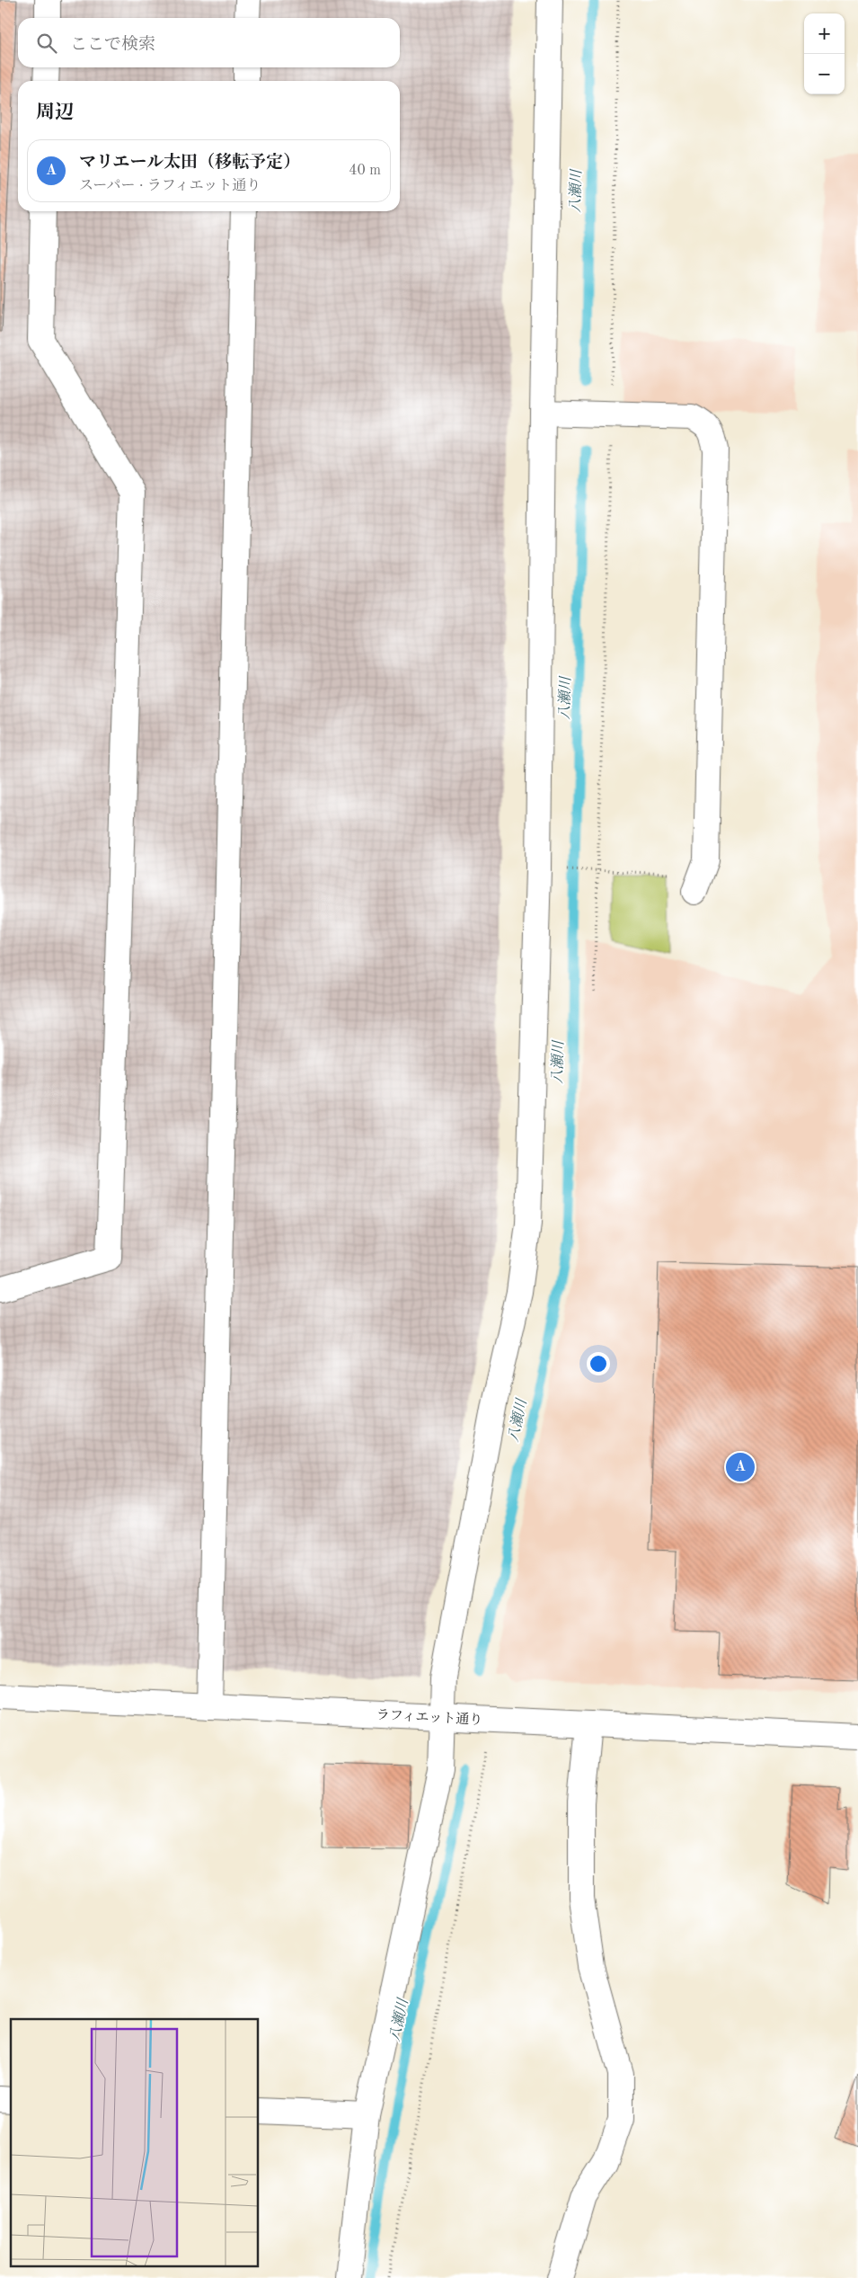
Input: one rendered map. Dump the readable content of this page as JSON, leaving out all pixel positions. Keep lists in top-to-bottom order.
{
  "streets": {
    "street": ["ラフィエット通り"]
  },
  "water": ["八瀬川"],
  "page": {
    "map_buttons": ["+", "−"],
    "search": "ここで検索",
    "heading": "周辺",
    "list": [
      {
        "mark": "A",
        "name": "マリエール太田（移転予定）",
        "note": "スーパー · ラフィエット通り",
        "value": "40 m"
      }
    ],
    "pins": "A"
  }
}
